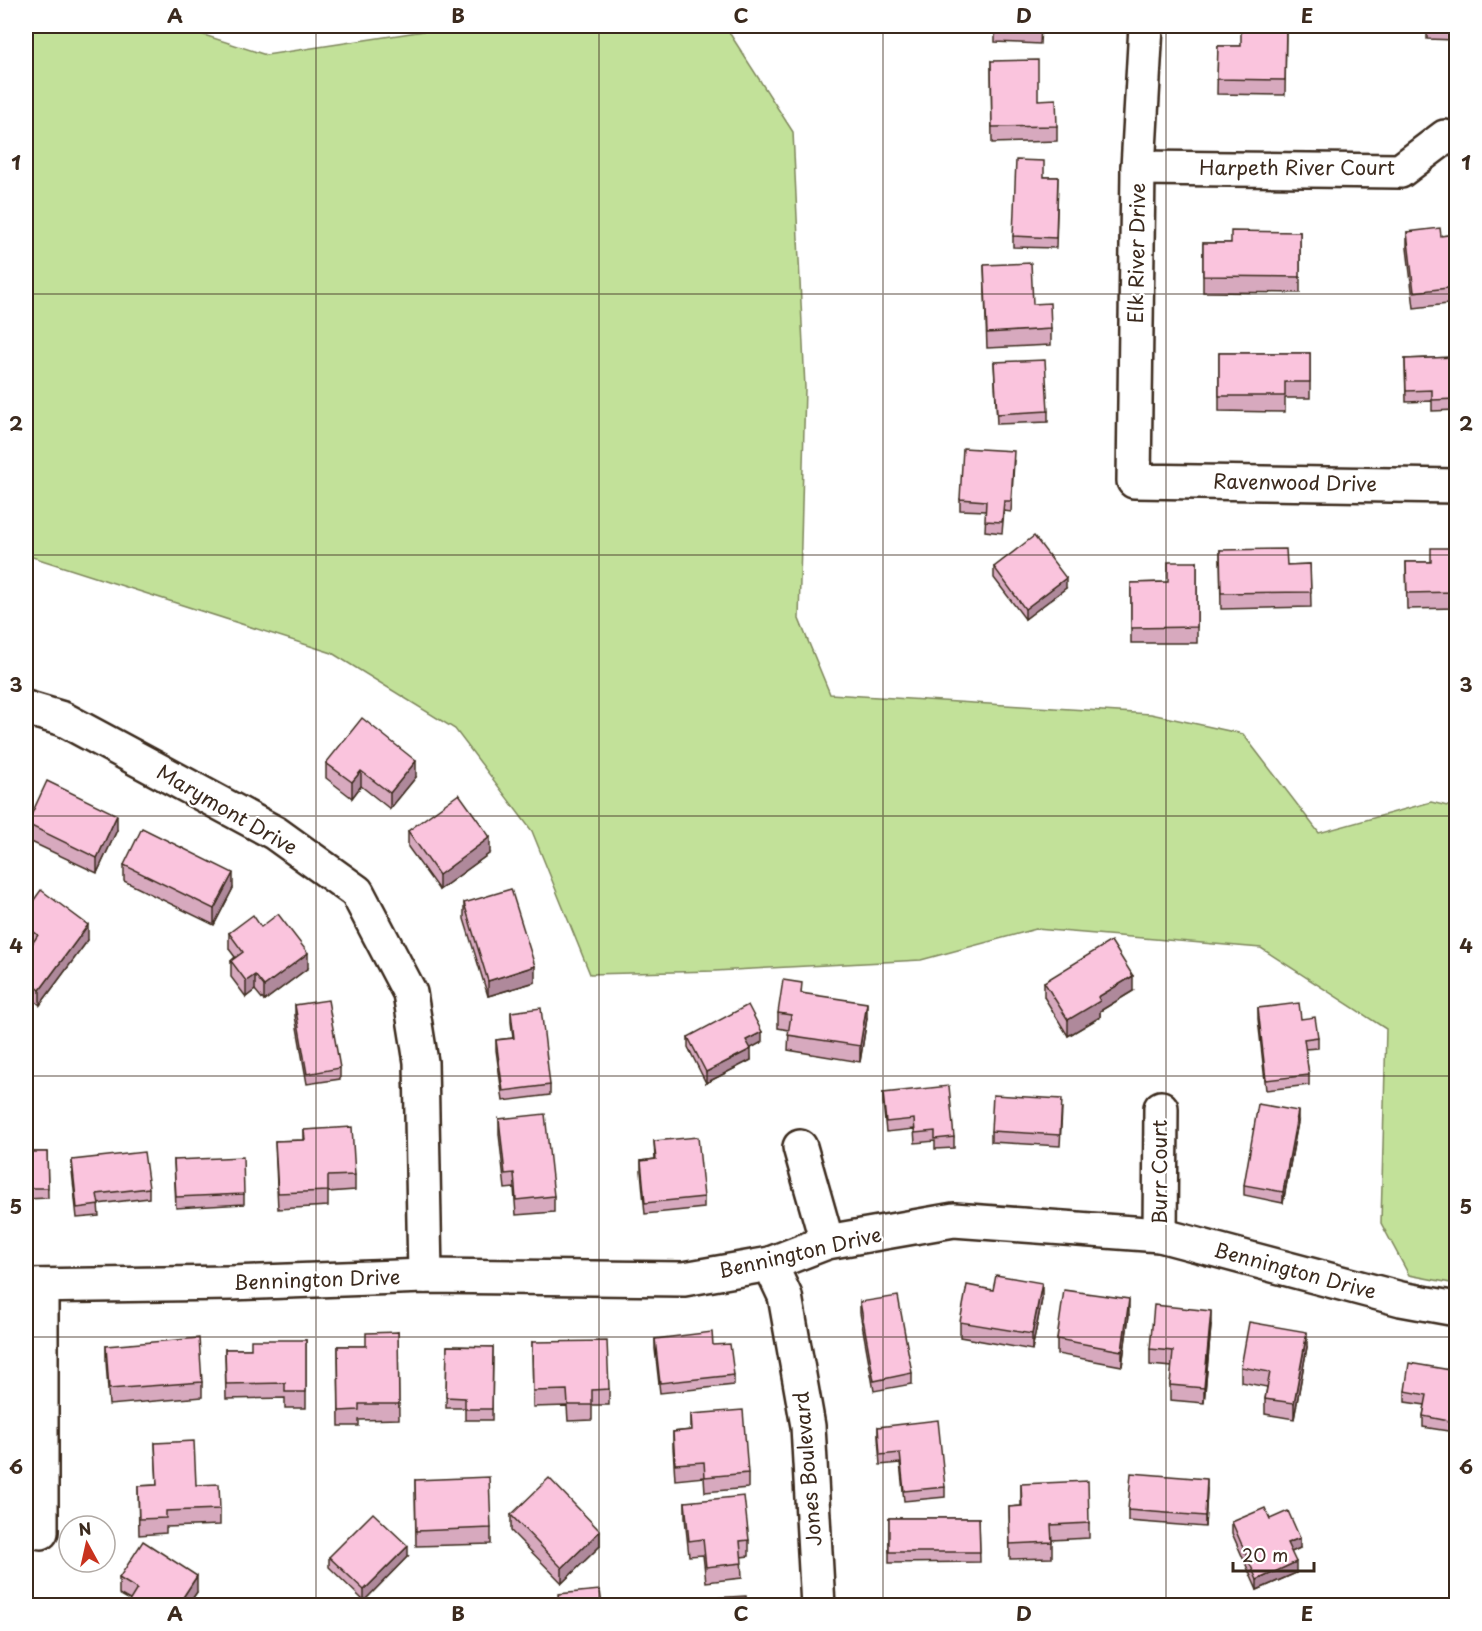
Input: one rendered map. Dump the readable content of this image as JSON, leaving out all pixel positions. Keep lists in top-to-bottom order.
{
  "streets": {
    "street": [
      "Harpeth River Court",
      "Elk River Drive",
      "Ravenwood Drive",
      "Marymont Drive",
      "Burr Court",
      "Bennington Drive",
      "Jones Boulevard"
    ]
  },
  "crossings": [
    ["Harpeth River Court", "Elk River Drive"],
    ["Elk River Drive", "Ravenwood Drive"],
    ["Marymont Drive", "Bennington Drive"],
    ["Burr Court", "Bennington Drive"],
    ["Bennington Drive", "Jones Boulevard"]
  ],
  "scale_bar": "20 m",
  "north": "top",
  "grid": {
    "columns": [
      "A",
      "B",
      "C",
      "D",
      "E"
    ],
    "rows": [
      "1",
      "2",
      "3",
      "4",
      "5",
      "6"
    ]
  }
}
